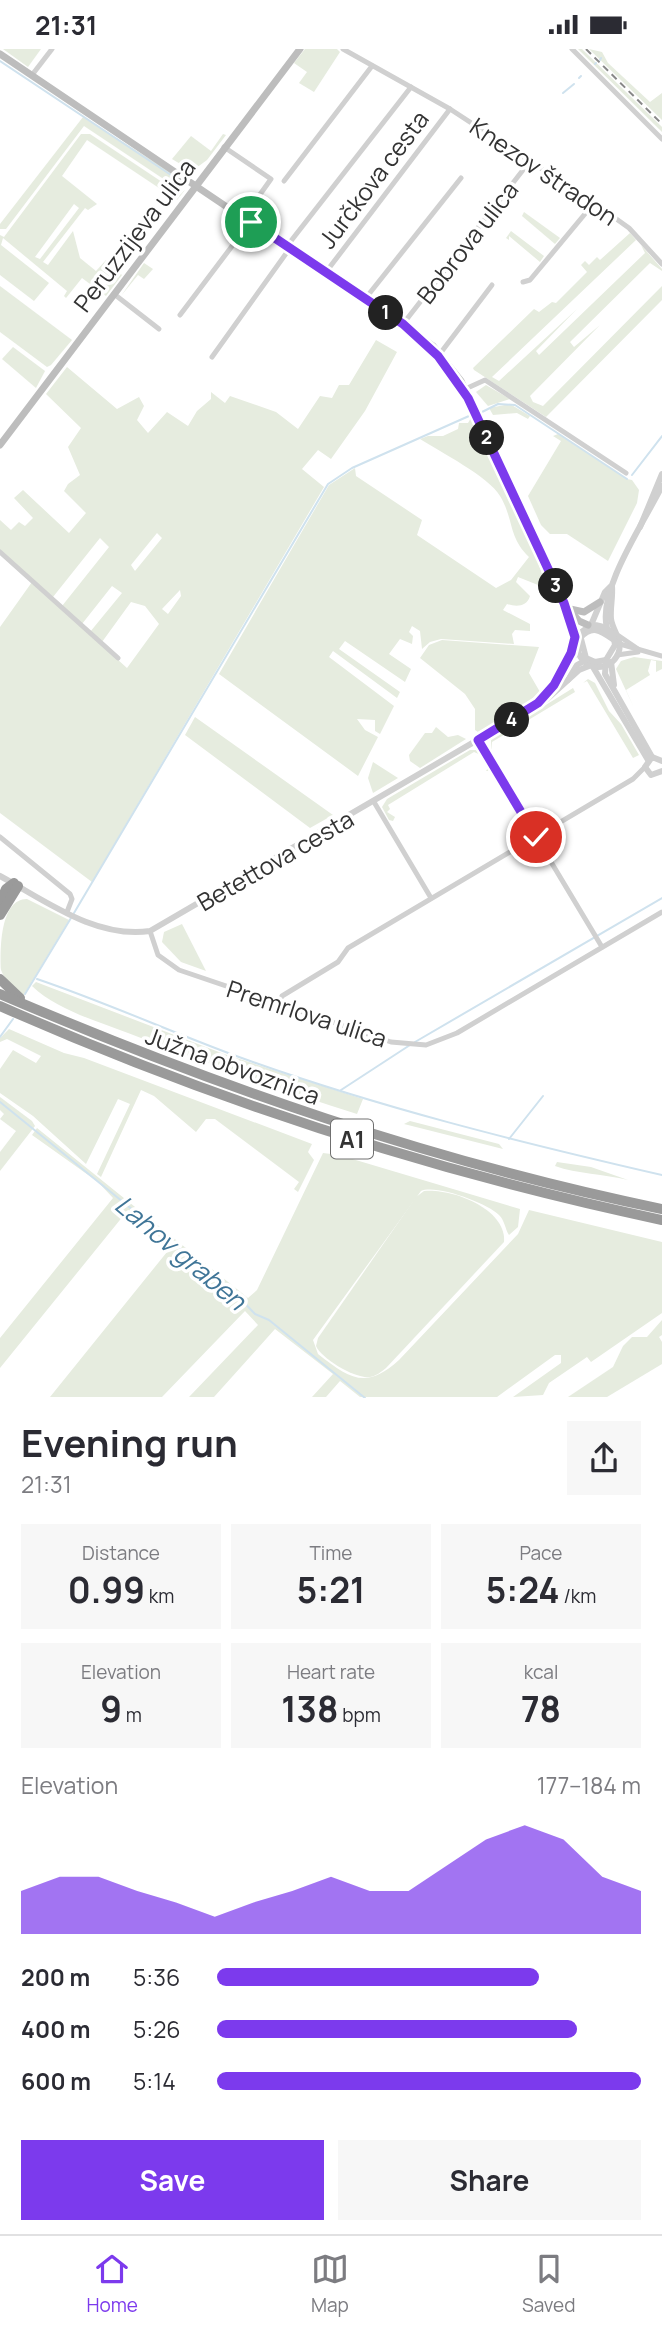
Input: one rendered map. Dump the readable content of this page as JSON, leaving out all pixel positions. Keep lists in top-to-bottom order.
{
  "streets": {
    "highway": ["Južna obvoznica", "A1"],
    "main road": ["Jurčkova cesta", "Peruzzijeva ulica"],
    "street": [
      "Knezov štradon",
      "Bobrova ulica",
      "Betettova cesta",
      "Premrlova ulica"
    ]
  },
  "crossings": [
    ["Knezov štradon", "Jurčkova cesta"],
    ["Knezov štradon", "Bobrova ulica"],
    ["Jurčkova cesta", "Peruzzijeva ulica"],
    ["Jurčkova cesta", "Bobrova ulica"],
    ["Jurčkova cesta", "Betettova cesta"],
    ["Betettova cesta", "Premrlova ulica"]
  ],
  "water": ["Lahov graben"],
  "page": {
    "status": "21:31",
    "pins": [
      "1",
      "2",
      "3",
      "4"
    ],
    "heading": ["Evening run", "21:31"],
    "stats": [
      ["Distance", "0.99 km"],
      ["Time", "5:21"],
      ["Pace", "5:24 /km"],
      ["Elevation", "9 m"],
      ["Heart rate", "138 bpm"],
      ["kcal", "78"]
    ],
    "chart": ["Elevation", "177–184 m"],
    "list": [
      {
        "name": "200 m",
        "note": "5:36"
      },
      {
        "name": "400 m",
        "note": "5:26"
      },
      {
        "name": "600 m",
        "note": "5:14"
      }
    ],
    "buttons": ["Save", "Share"],
    "tabs": ["Home", "Map", "Saved"]
  }
}
